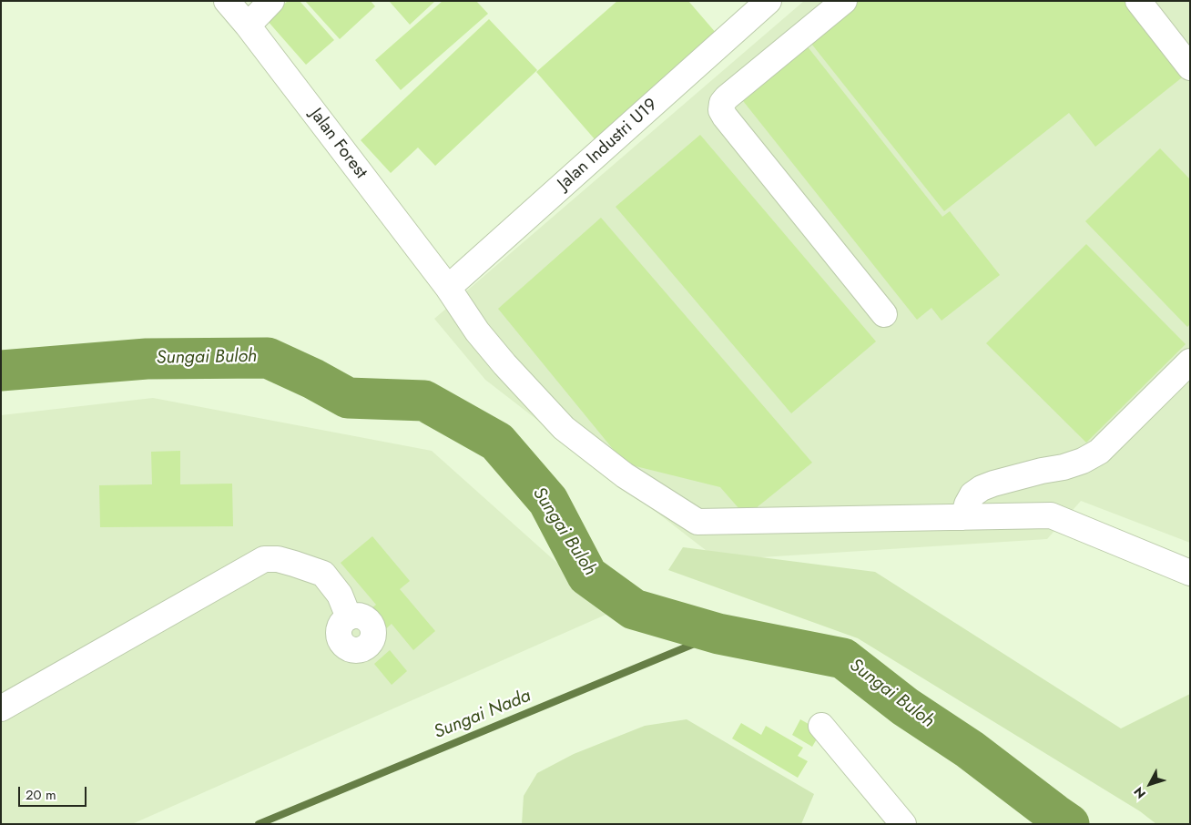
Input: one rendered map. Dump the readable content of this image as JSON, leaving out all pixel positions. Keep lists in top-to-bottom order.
{
  "streets": {
    "street": ["Jalan Forest", "Jalan Industri U19"]
  },
  "crossings": [
    ["Jalan Forest", "Jalan Industri U19"]
  ],
  "water": ["Sungai Buloh", "Sungai Nada"],
  "scale_bar": "20 m",
  "north": "bottom left"
}
